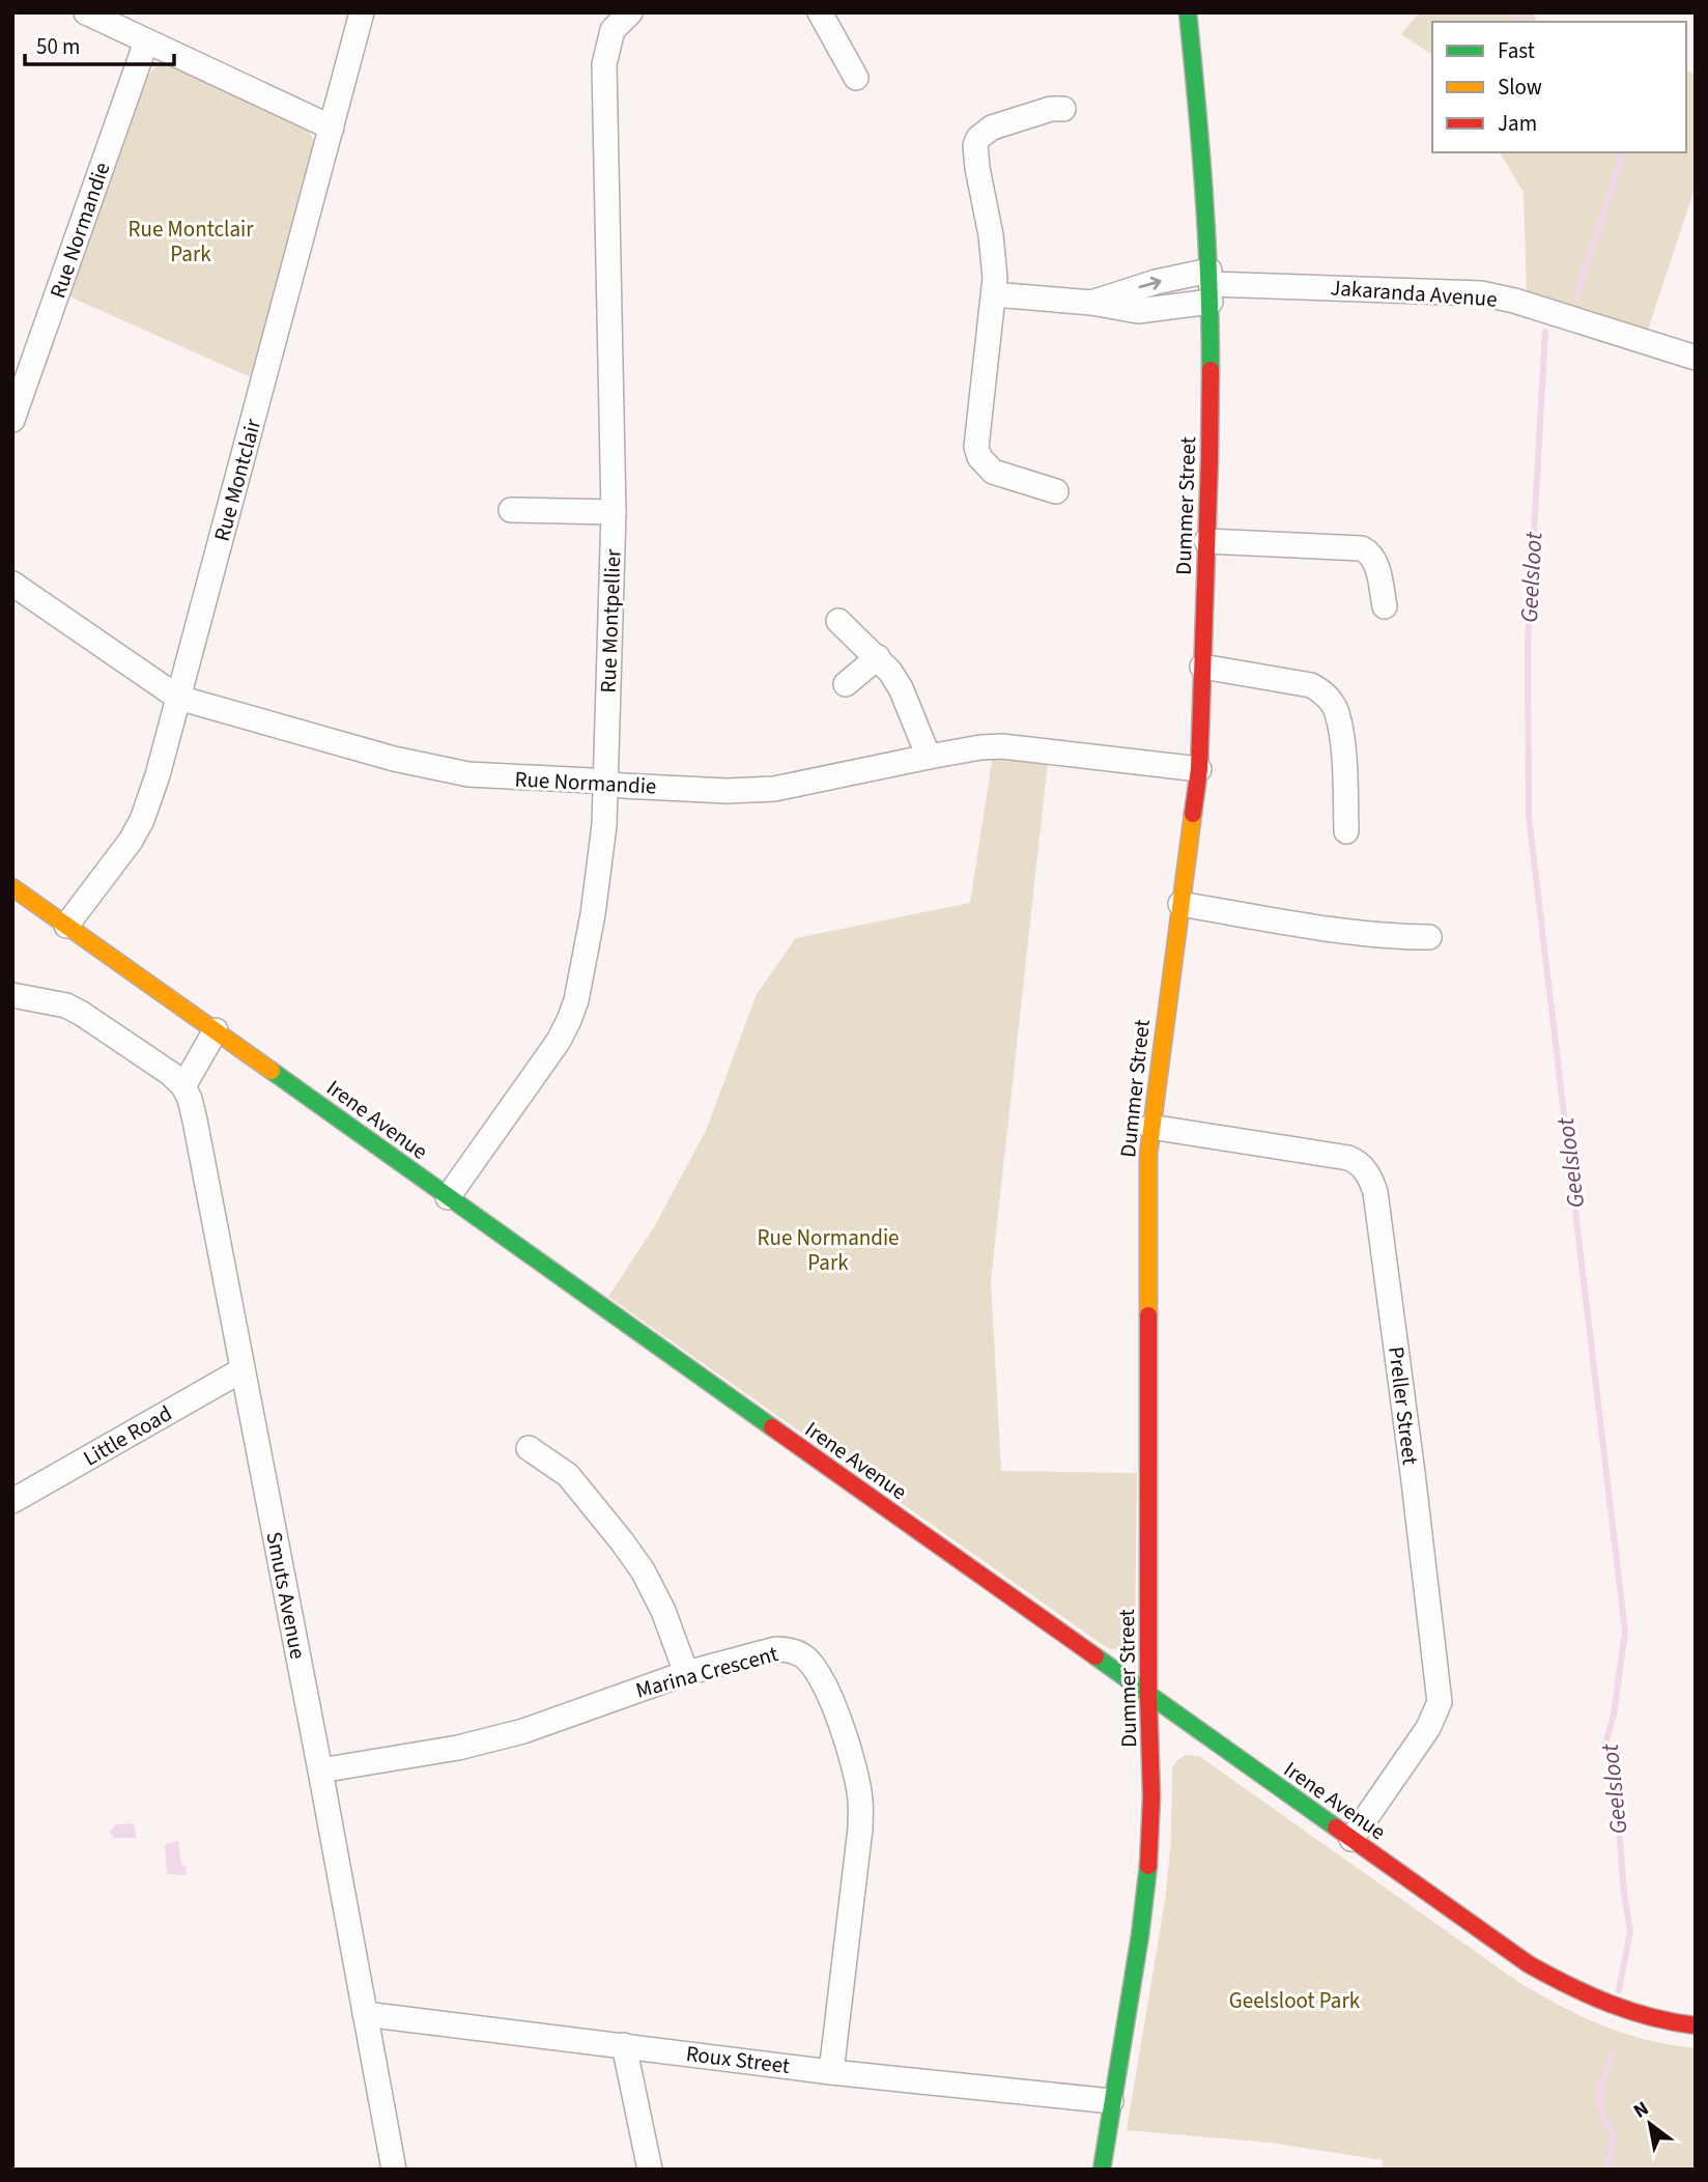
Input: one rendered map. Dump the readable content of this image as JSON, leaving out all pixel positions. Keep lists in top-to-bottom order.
{
  "streets": {
    "street": [
      "Rue Normandie",
      "Jakaranda Avenue",
      "Rue Montclair",
      "Dummer Street",
      "Rue Montpellier",
      "Irene Avenue",
      "Preller Street",
      "Little Road",
      "Smuts Avenue",
      "Marina Crescent",
      "Roux Street"
    ]
  },
  "crossings": [
    ["Rue Normandie", "Rue Montclair"],
    ["Rue Normandie", "Dummer Street"],
    ["Rue Normandie", "Rue Montpellier"],
    ["Jakaranda Avenue", "Dummer Street"],
    ["Rue Montclair", "Irene Avenue"],
    ["Dummer Street", "Irene Avenue"],
    ["Dummer Street", "Preller Street"],
    ["Dummer Street", "Roux Street"],
    ["Rue Montpellier", "Irene Avenue"],
    ["Irene Avenue", "Preller Street"],
    ["Little Road", "Smuts Avenue"],
    ["Smuts Avenue", "Marina Crescent"],
    ["Smuts Avenue", "Roux Street"],
    ["Marina Crescent", "Roux Street"]
  ],
  "water": ["Geelsloot"],
  "parks": ["Rue Montclair Park", "Rue Normandie Park", "Geelsloot Park"],
  "legend": ["Fast", "Slow", "Jam"],
  "scale_bar": "50 m",
  "north": "top left"
}
